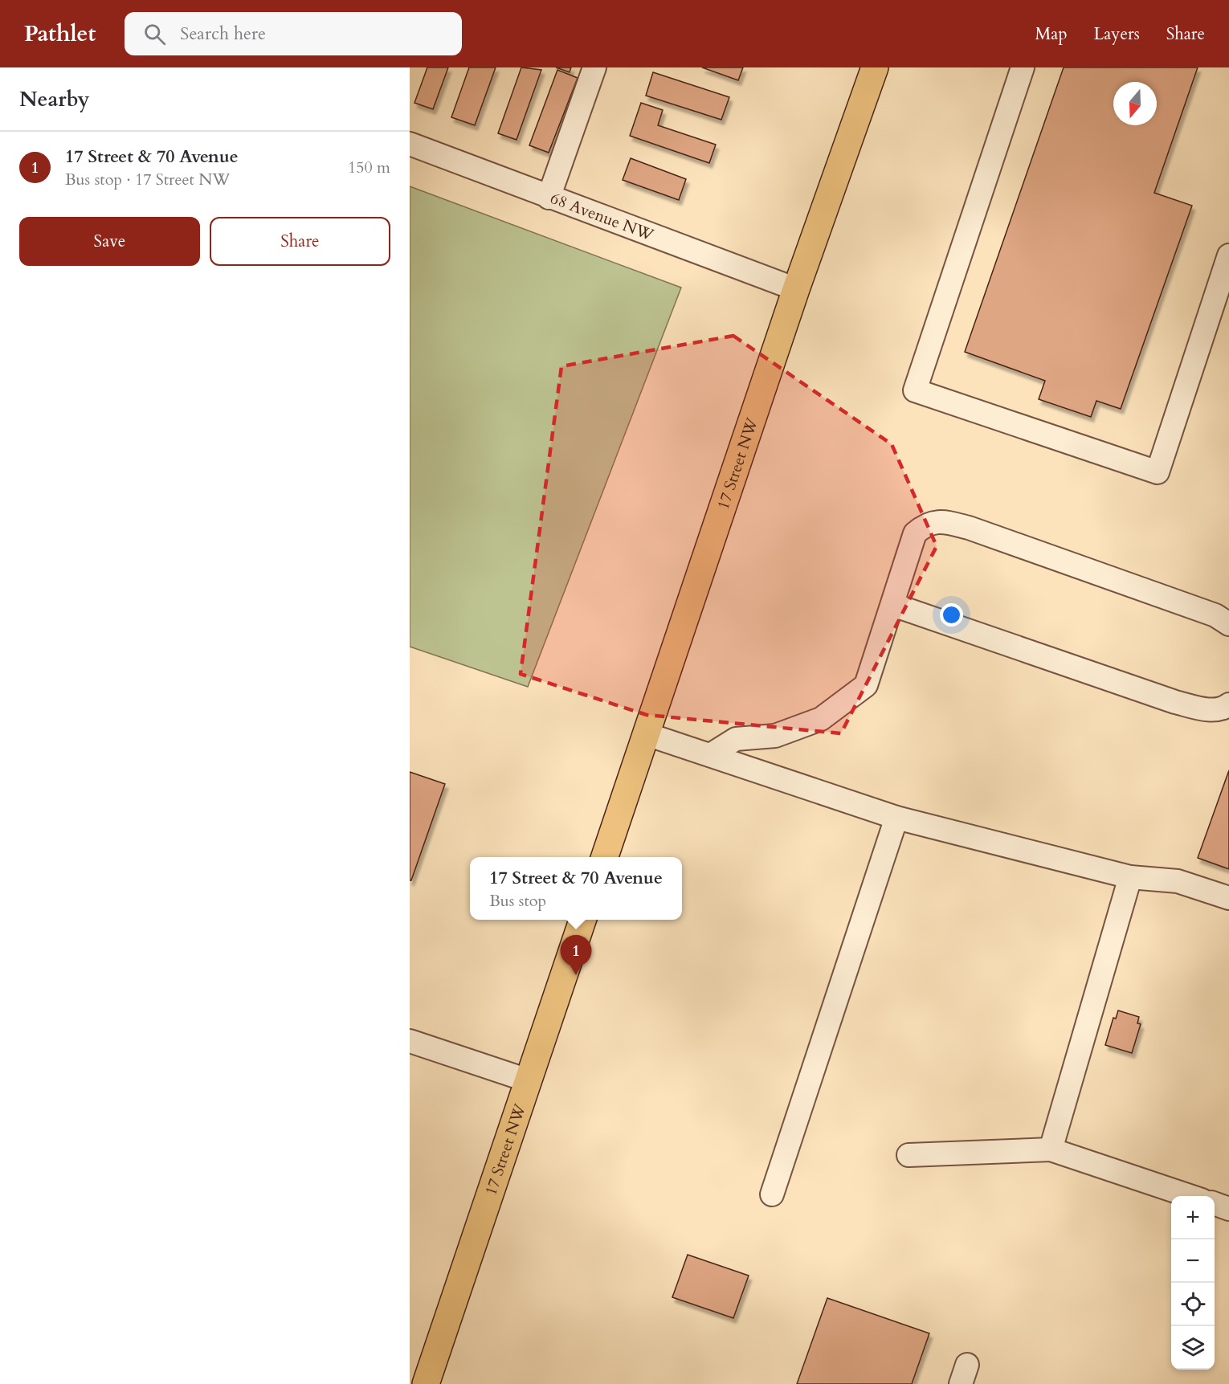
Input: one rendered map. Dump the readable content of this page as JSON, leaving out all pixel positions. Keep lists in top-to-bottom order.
{
  "streets": {
    "main road": ["17 Street NW"],
    "street": ["68 Avenue NW"]
  },
  "crossings": [
    ["68 Avenue NW", "17 Street NW"]
  ],
  "north": "bottom",
  "page": {
    "header": "Pathlet",
    "search": "Search here",
    "nav": ["Map", "Layers", "Share"],
    "heading": "Nearby",
    "list": [
      {
        "mark": "1",
        "name": "17 Street & 70 Avenue",
        "note": "Bus stop · 17 Street NW",
        "value": "150 m"
      }
    ],
    "buttons": ["Save", "Share"],
    "popup": ["17 Street & 70 Avenue", "Bus stop"],
    "pins": "1",
    "map_buttons": ["+", "−"]
  }
}
